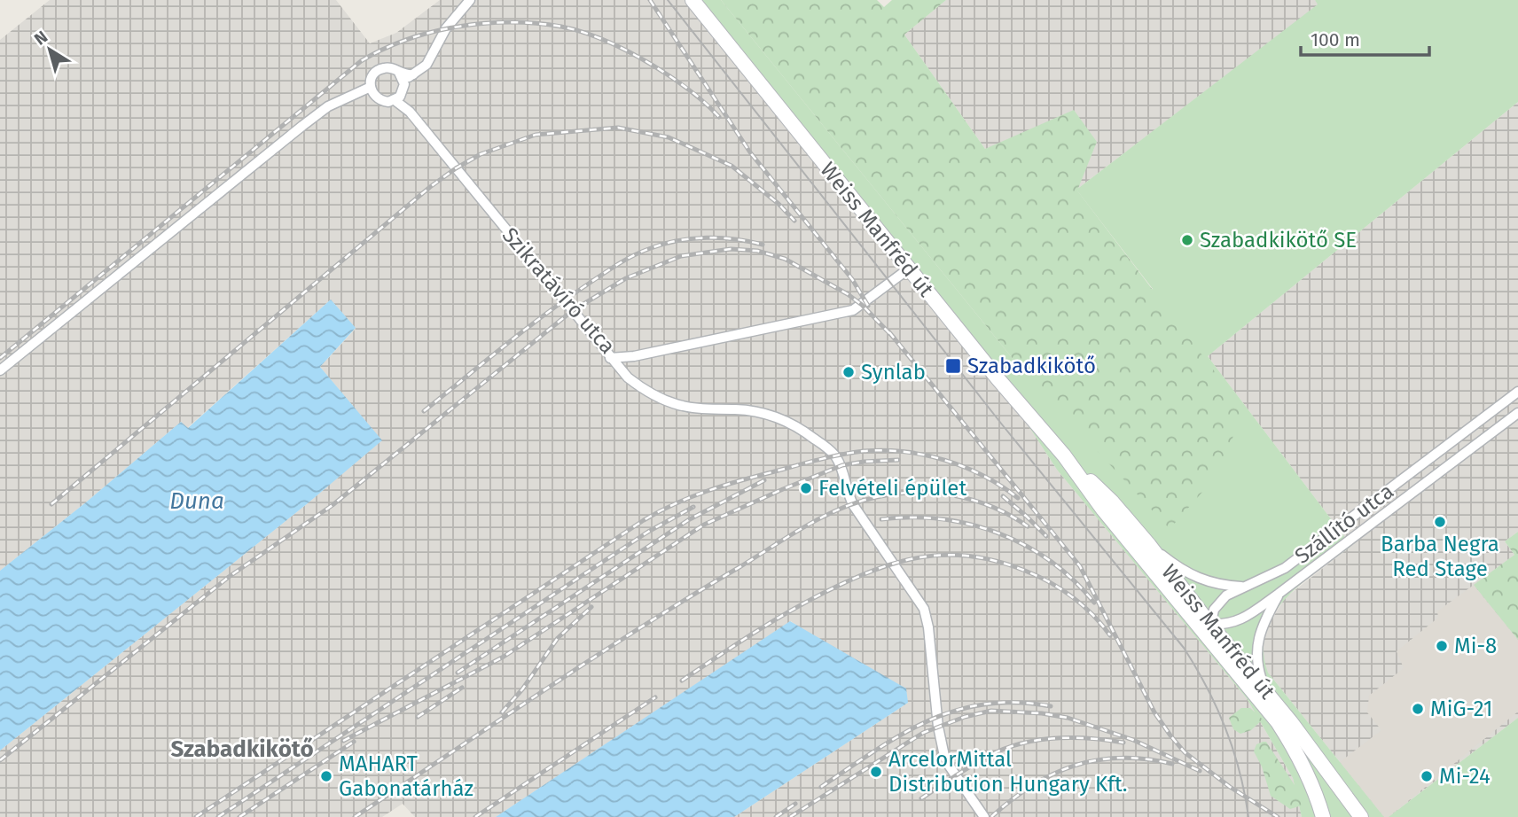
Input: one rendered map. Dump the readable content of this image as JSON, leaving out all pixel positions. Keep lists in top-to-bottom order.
{
  "streets": {
    "main road": ["Weiss Manfréd út"],
    "street": ["Szikratávíró utca", "Szállító utca"]
  },
  "crossings": [
    ["Weiss Manfréd út", "Szikratávíró utca"],
    ["Weiss Manfréd út", "Szállító utca"]
  ],
  "districts": ["Szabadkikötő"],
  "water": ["Duna"],
  "places": {
    "other": [
      "Szabadkikötő SE",
      "Synlab",
      "Felvételi épület",
      "Barba Negra Red Stage",
      "Mi-8",
      "MiG-21",
      "ArcelorMittal Distribution Hungary Kft.",
      "MAHART Gabonatárház",
      "Mi-24"
    ],
    "transit": ["Szabadkikötő"]
  },
  "scale_bar": "100 m",
  "north": "top left"
}
